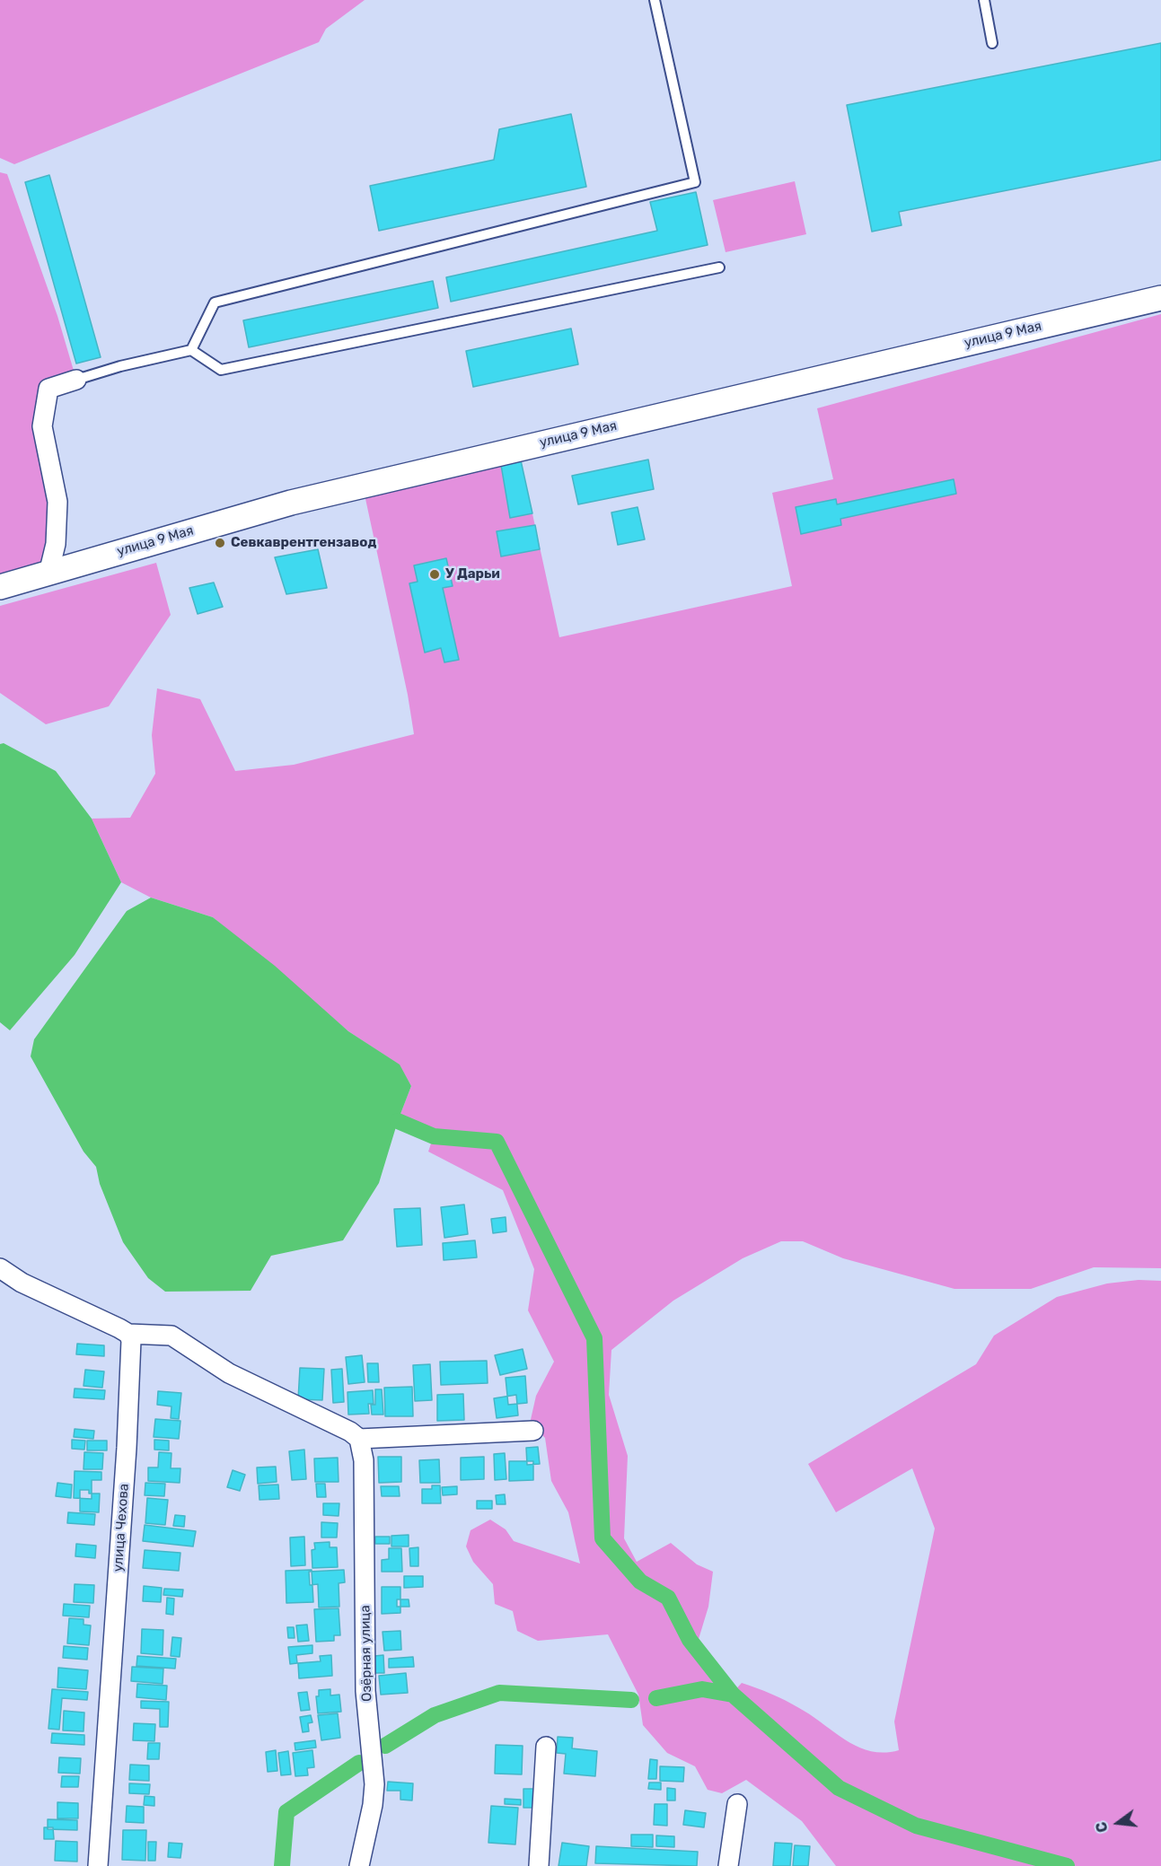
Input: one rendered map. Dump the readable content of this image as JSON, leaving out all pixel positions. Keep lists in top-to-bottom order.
{
  "streets": {
    "street": ["улица 9 Мая", "улица Чехова", "Озёрная улица"]
  },
  "places": ["Севкаврентгензавод", "У Дарьи"],
  "north": "left"
}
